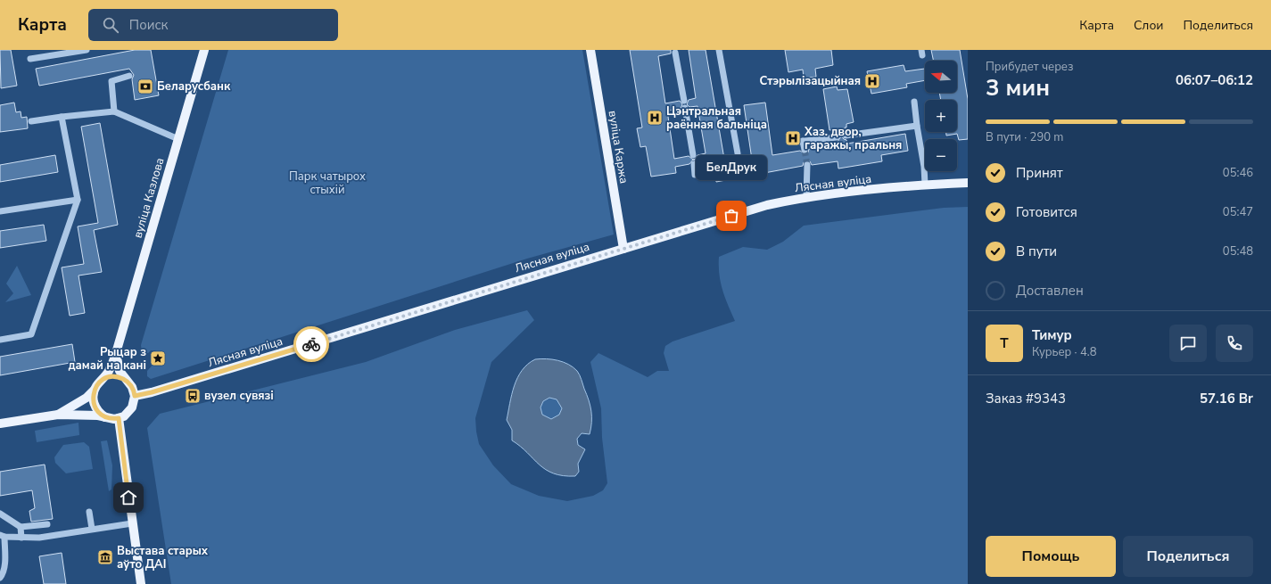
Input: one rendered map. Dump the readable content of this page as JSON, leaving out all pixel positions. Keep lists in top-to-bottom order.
{
  "streets": {
    "main road": ["вуліца Каржа", "Лясная вуліца", "вуліца Казлова"]
  },
  "crossings": [
    ["вуліца Каржа", "Лясная вуліца"],
    ["Лясная вуліца", "вуліца Казлова"]
  ],
  "parks": ["Парк чатырох стыхій"],
  "places": {
    "hospital": ["Стэрылізацыйная", "Цэнтральная раённая бальніца", "Хаз. двор, гаражы, пральня"],
    "bank": ["Беларусбанк"],
    "other": ["БелДрук"],
    "place": ["Рыцар з дамай на кані"],
    "bus stop": ["вузел сувязі"],
    "museum": ["Выстава старых аўто ДАІ"]
  },
  "north": "left",
  "page": {
    "header": "Карта",
    "search": "Поиск",
    "nav": ["Карта", "Слои", "Поделиться"],
    "heading": ["3 мин", "Прибудет через", "06:07–06:12"],
    "panel": [
      "Тимур",
      "Курьер · 4.8",
      "Заказ #9343",
      "57.16 Br"
    ],
    "map_buttons": ["+", "−"],
    "bar": "В пути · 290 m",
    "list": [
      ["Принят", "05:46"],
      ["Готовится", "05:47"],
      ["В пути", "05:48"],
      "Доставлен"
    ],
    "bubble": "БелДрук",
    "round": "Т",
    "buttons": ["Помощь", "Поделиться"]
  }
}
